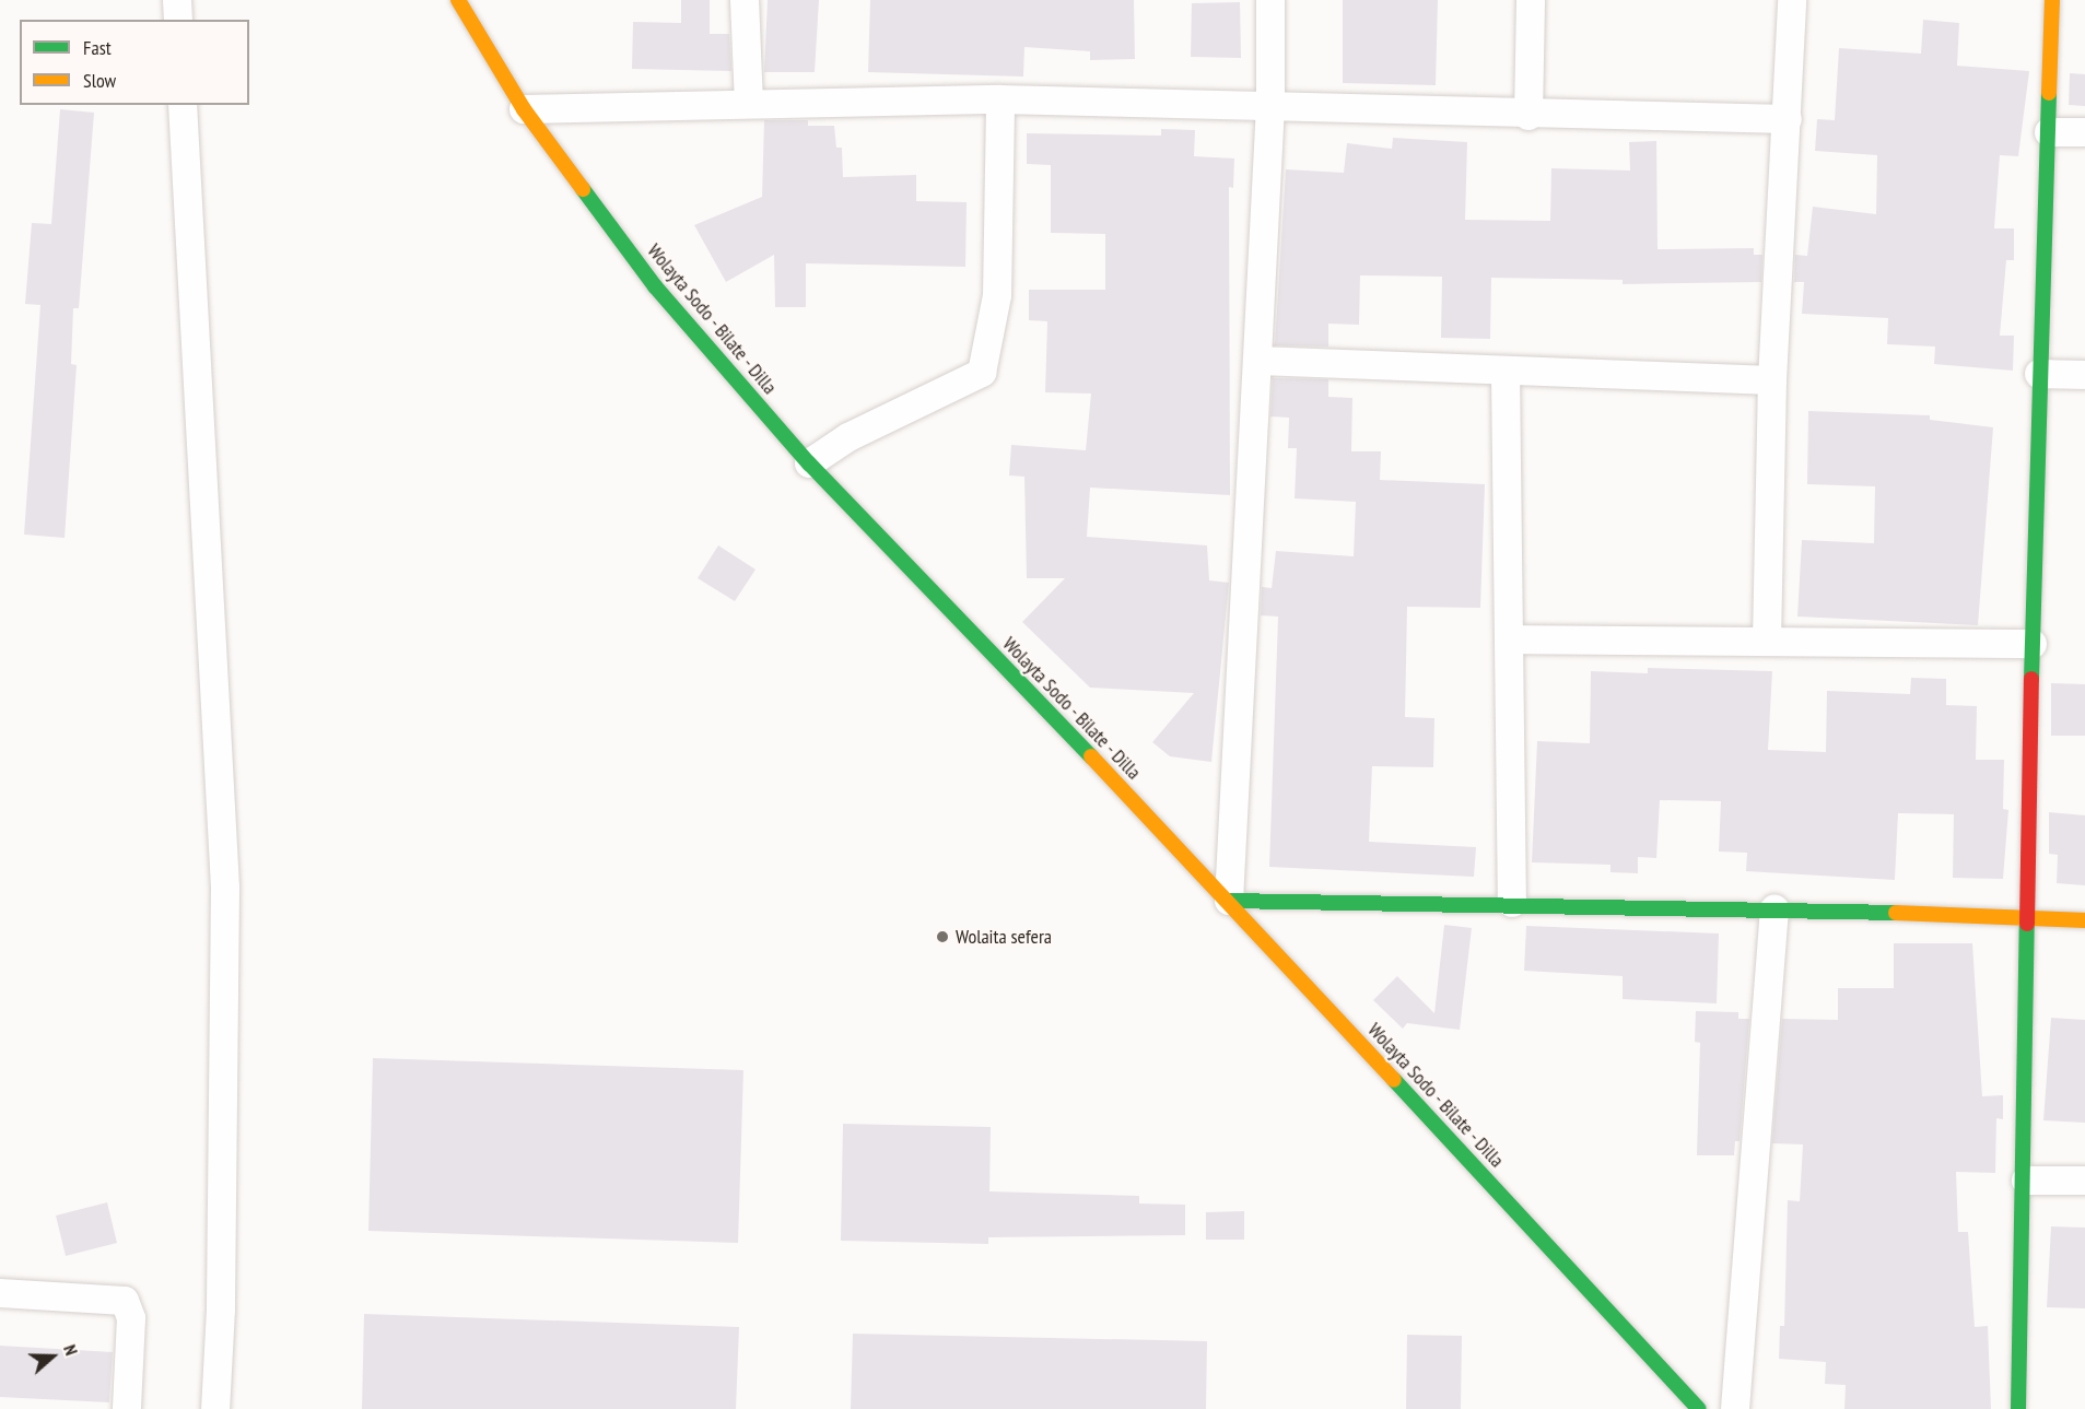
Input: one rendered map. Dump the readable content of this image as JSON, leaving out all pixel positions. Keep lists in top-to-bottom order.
{
  "streets": {
    "main road": ["Wolayta Sodo - Bilate - Dilla"]
  },
  "places": ["Wolaita sefera"],
  "legend": ["Fast", "Slow"],
  "north": "right"
}
